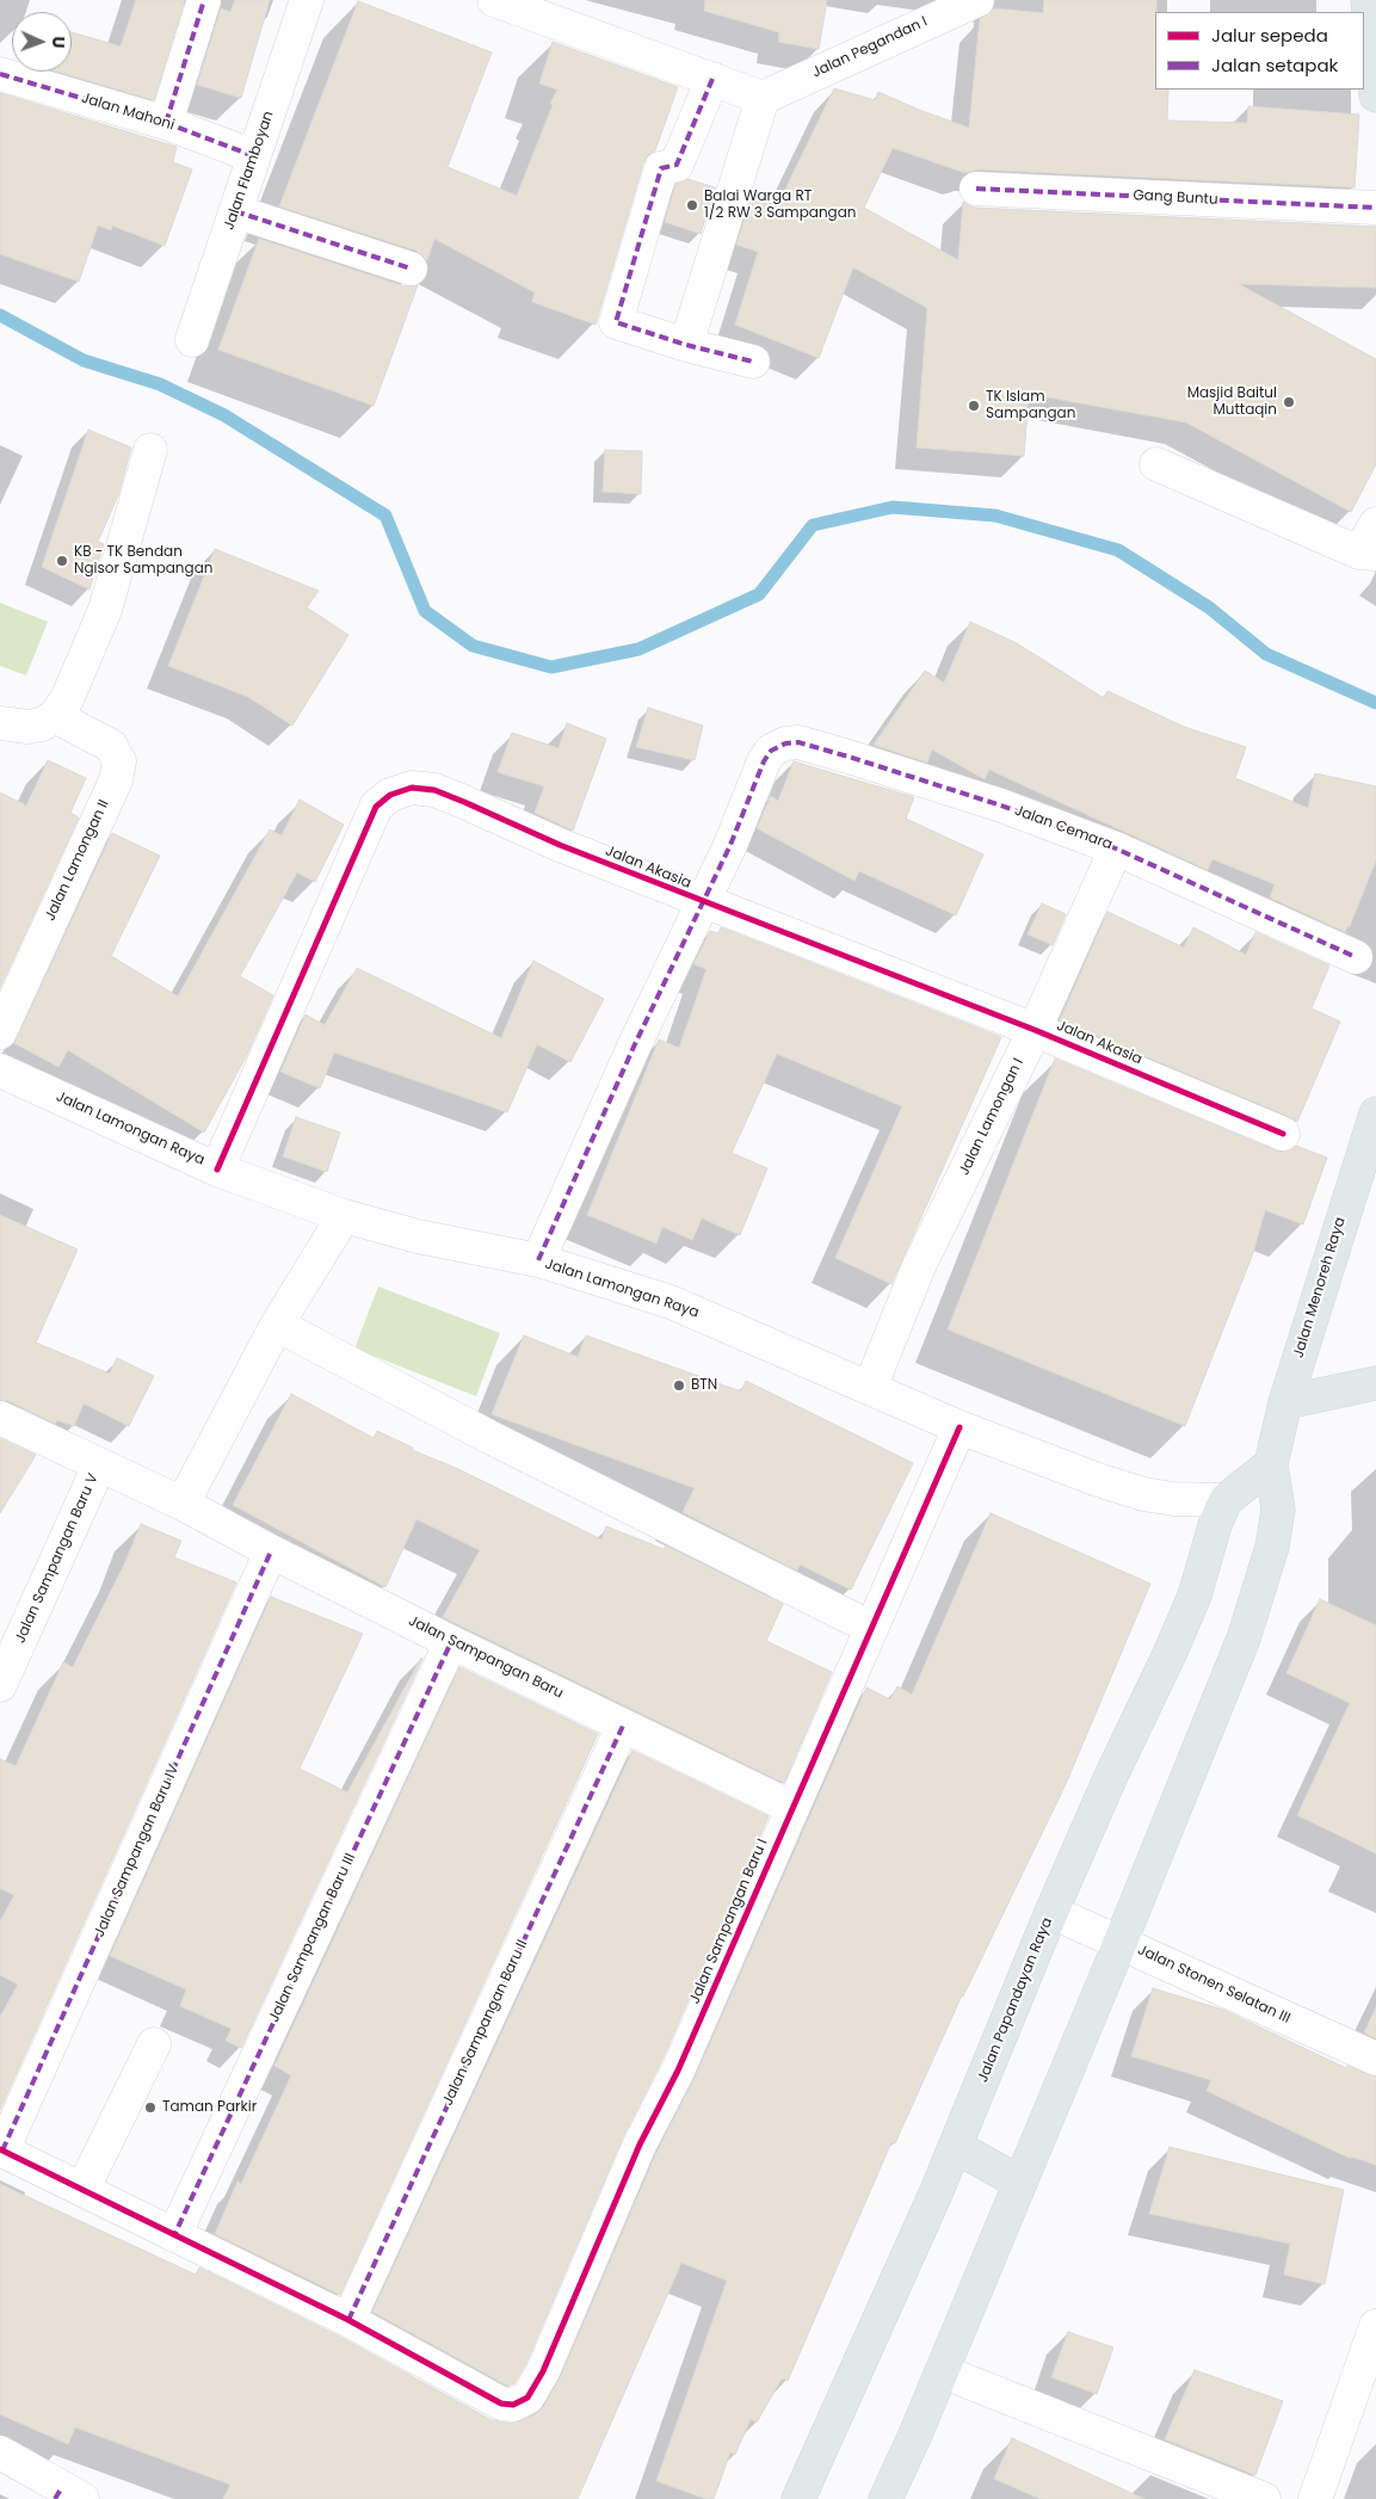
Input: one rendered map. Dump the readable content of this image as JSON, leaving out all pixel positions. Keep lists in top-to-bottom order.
{
  "streets": {
    "main road": ["Jalan Lamongan Raya", "Jalan Menoreh Raya", "Jalan Papandayan Raya"],
    "street": [
      "Jalan Pegandan I",
      "Jalan Mahoni",
      "Jalan Flamboyan",
      "Gang Buntu",
      "Jalan Cemara",
      "Jalan Lamongan II",
      "Jalan Akasia",
      "Jalan Lamongan I",
      "Jalan Sampangan Baru V",
      "Jalan Sampangan Baru",
      "Jalan Sampangan Baru IV",
      "Jalan Sampangan Baru I",
      "Jalan Sampangan Baru III",
      "Jalan Stonen Selatan III",
      "Jalan Sampangan Baru II"
    ]
  },
  "crossings": [
    ["Jalan Mahoni", "Jalan Flamboyan"],
    ["Jalan Cemara", "Jalan Akasia"],
    ["Jalan Cemara", "Jalan Lamongan I"],
    ["Jalan Akasia", "Jalan Lamongan I"],
    ["Jalan Akasia", "Jalan Lamongan Raya"],
    ["Jalan Lamongan I", "Jalan Lamongan Raya"],
    ["Jalan Lamongan Raya", "Jalan Menoreh Raya"],
    ["Jalan Lamongan Raya", "Jalan Sampangan Baru I"],
    ["Jalan Lamongan Raya", "Jalan Papandayan Raya"],
    ["Jalan Sampangan Baru V", "Jalan Sampangan Baru"],
    ["Jalan Sampangan Baru", "Jalan Sampangan Baru IV"],
    ["Jalan Sampangan Baru", "Jalan Sampangan Baru I"],
    ["Jalan Sampangan Baru", "Jalan Sampangan Baru III"],
    ["Jalan Sampangan Baru", "Jalan Sampangan Baru II"],
    ["Jalan Sampangan Baru I", "Jalan Sampangan Baru II"],
    ["Jalan Stonen Selatan III", "Jalan Papandayan Raya"]
  ],
  "places": [
    "Balai Warga RT 1/2 RW 3 Sampangan",
    "Masjid Baitul Muttaqin",
    "TK Islam Sampangan",
    "KB - TK Bendan Ngisor Sampangan",
    "BTN",
    "Taman Parkir"
  ],
  "legend": ["Jalur sepeda", "Jalan setapak"],
  "north": "right"
}
